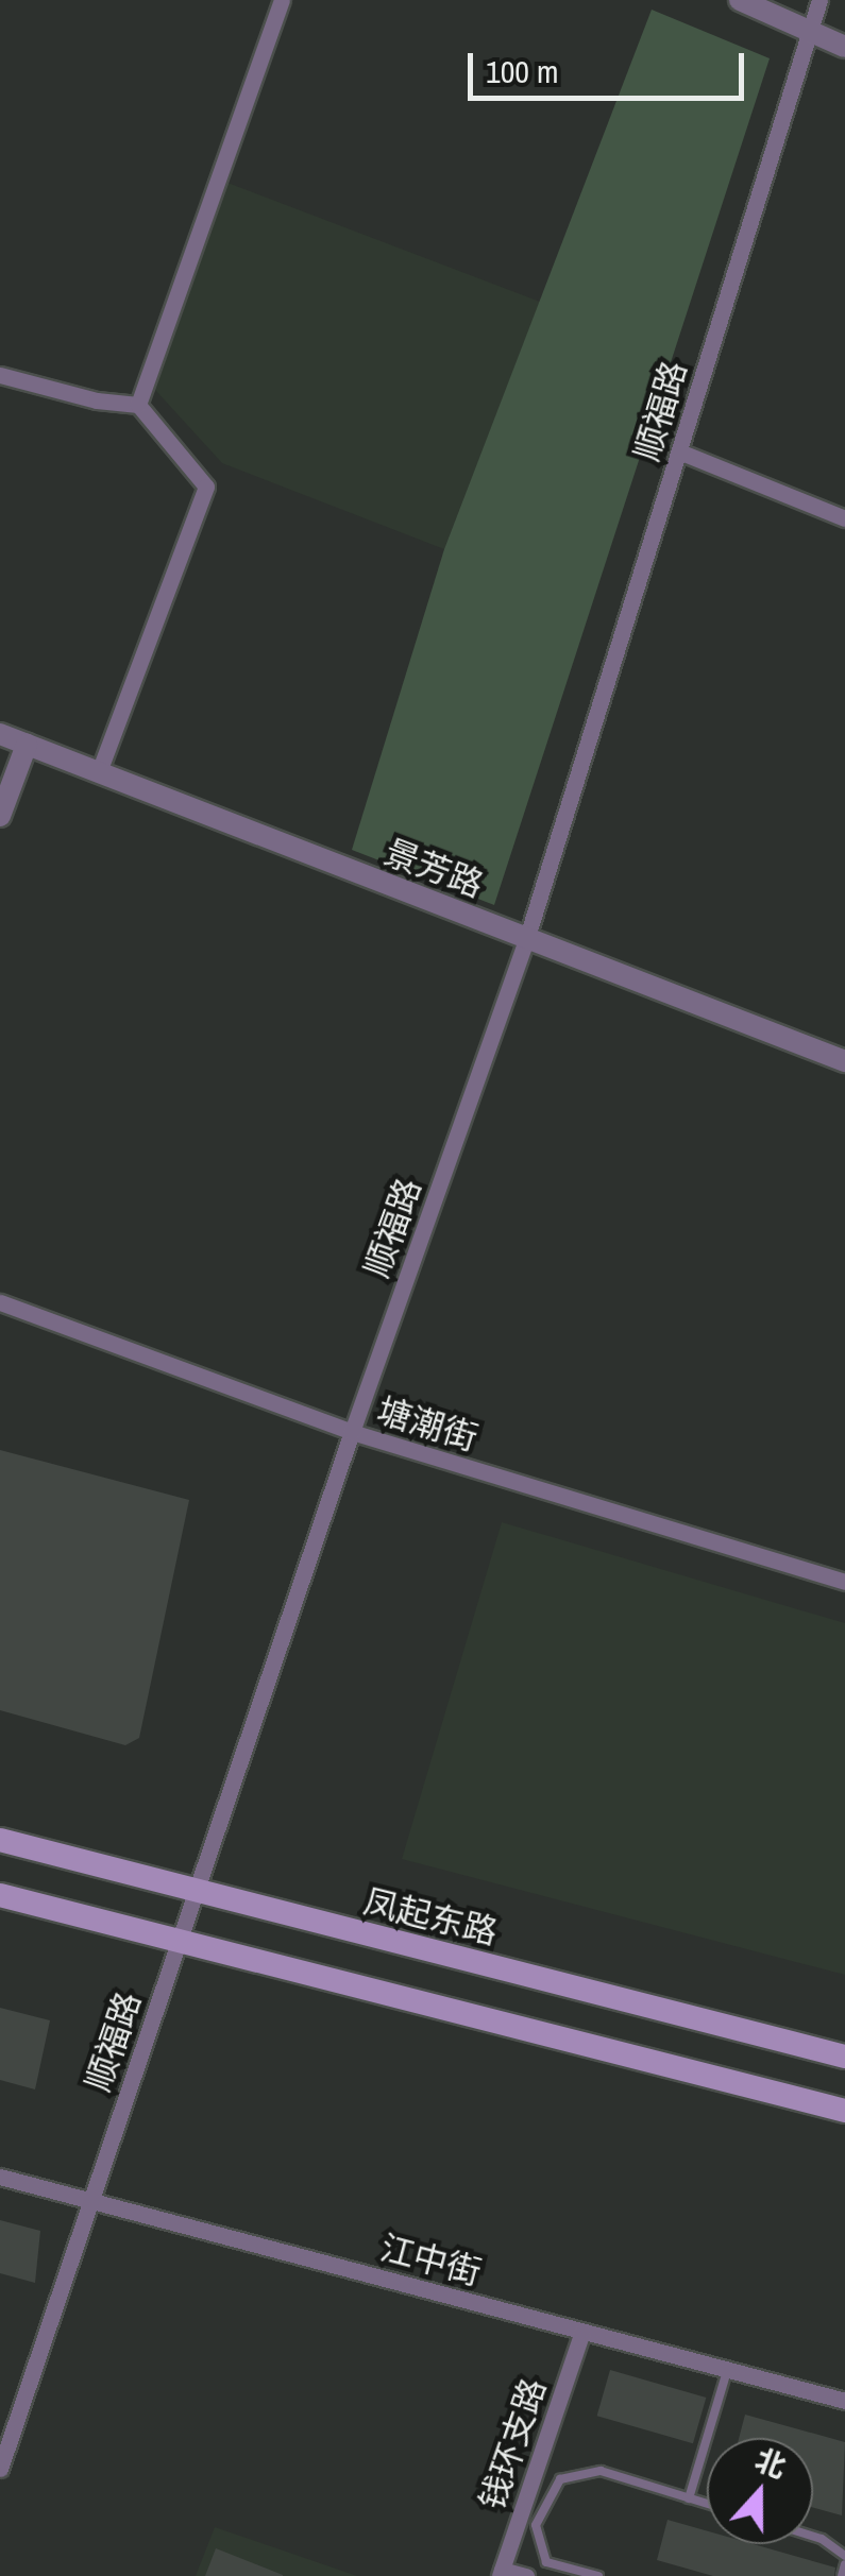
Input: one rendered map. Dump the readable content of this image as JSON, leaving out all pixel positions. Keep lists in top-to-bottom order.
{
  "streets": {
    "main road": ["凤起东路"],
    "street": [
      "顺福路",
      "景芳路",
      "塘潮街",
      "江中街",
      "钱环支路"
    ]
  },
  "crossings": [
    ["顺福路", "景芳路"],
    ["顺福路", "塘潮街"],
    ["顺福路", "凤起东路"],
    ["顺福路", "江中街"],
    ["江中街", "钱环支路"]
  ],
  "scale_bar": "100 m",
  "north": "top"
}
